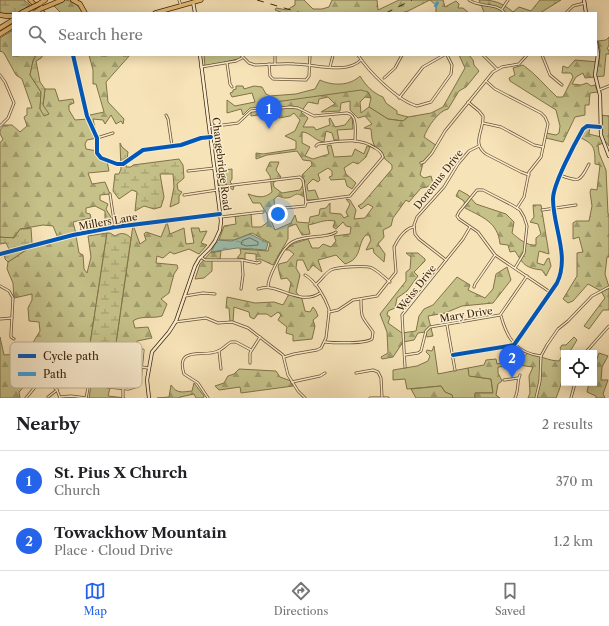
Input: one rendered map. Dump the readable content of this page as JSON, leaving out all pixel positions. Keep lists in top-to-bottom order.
{
  "streets": {
    "main road": ["Changebridge Road"],
    "street": [
      "Doremus Drive",
      "Millers Lane",
      "Weiss Drive",
      "Mary Drive"
    ]
  },
  "crossings": [
    ["Changebridge Road", "Millers Lane"],
    ["Weiss Drive", "Mary Drive"]
  ],
  "legend": ["Cycle path", "Path"],
  "page": {
    "search": "Search here",
    "pins": ["1", "2"],
    "heading": ["Nearby", "2 results"],
    "list": [
      {
        "mark": "1",
        "name": "St. Pius X Church",
        "note": "Church",
        "value": "370 m"
      },
      {
        "mark": "2",
        "name": "Towackhow Mountain",
        "note": "Place · Cloud Drive",
        "value": "1.2 km"
      }
    ],
    "nav": ["Map", "Directions", "Saved"]
  }
}
